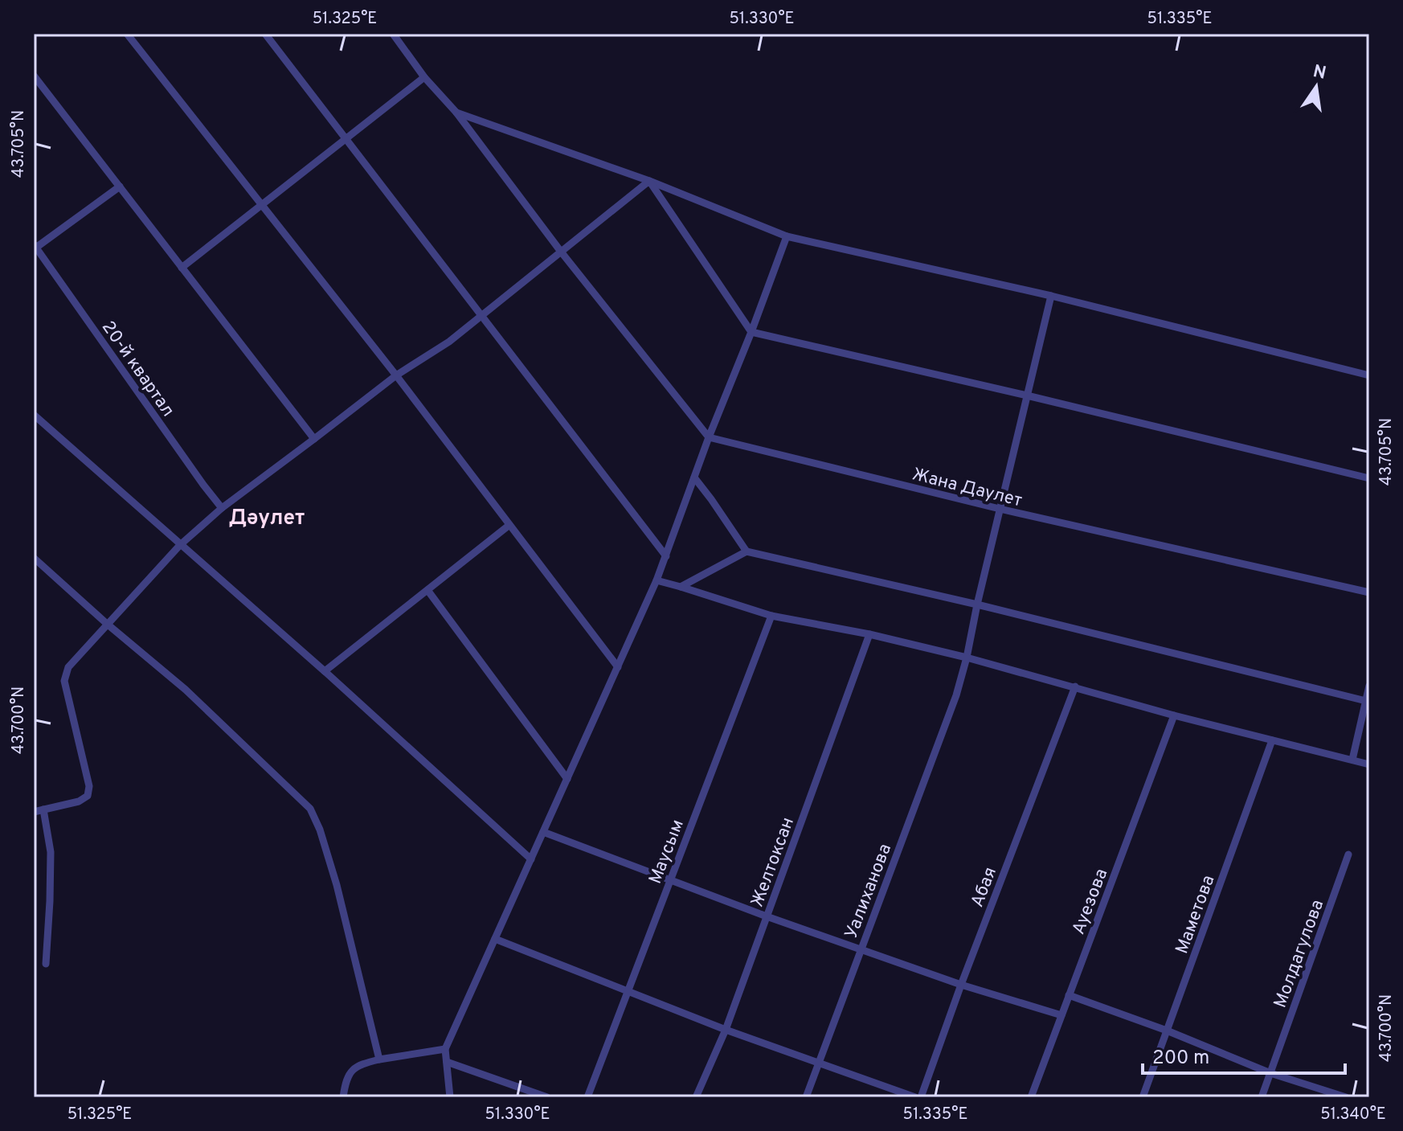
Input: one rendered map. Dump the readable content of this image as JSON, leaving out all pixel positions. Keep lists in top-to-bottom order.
{
  "streets": {
    "street": [
      "20-й квартал",
      "Жана Даулет",
      "Маусым",
      "Желтоксан",
      "Абая",
      "Уалиханова",
      "Ауезова",
      "Маметова",
      "Молдагулова"
    ]
  },
  "crossings": [
    ["Жана Даулет", "Уалиханова"]
  ],
  "districts": ["Дәулет"],
  "scale_bar": "200 m",
  "north": "top",
  "coordinates": [
    "51.325°E",
    "51.330°E",
    "51.335°E",
    "43.705°N",
    "43.700°N",
    "51.340°E"
  ]
}
